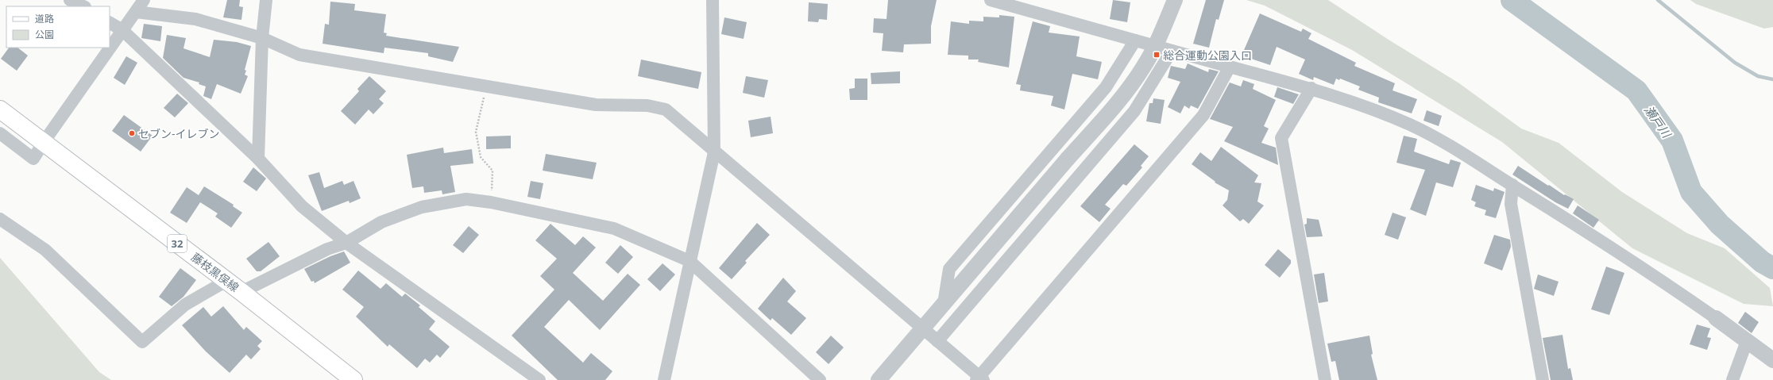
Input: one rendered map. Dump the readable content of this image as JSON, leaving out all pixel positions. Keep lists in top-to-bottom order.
{
  "streets": {
    "main road": ["32", "藤枝黒俣線"]
  },
  "water": ["瀬戸川"],
  "places": {
    "transit": ["総合運動公園入口"],
    "other": ["セブン-イレブン"]
  },
  "legend": ["道路", "公園"]
}
